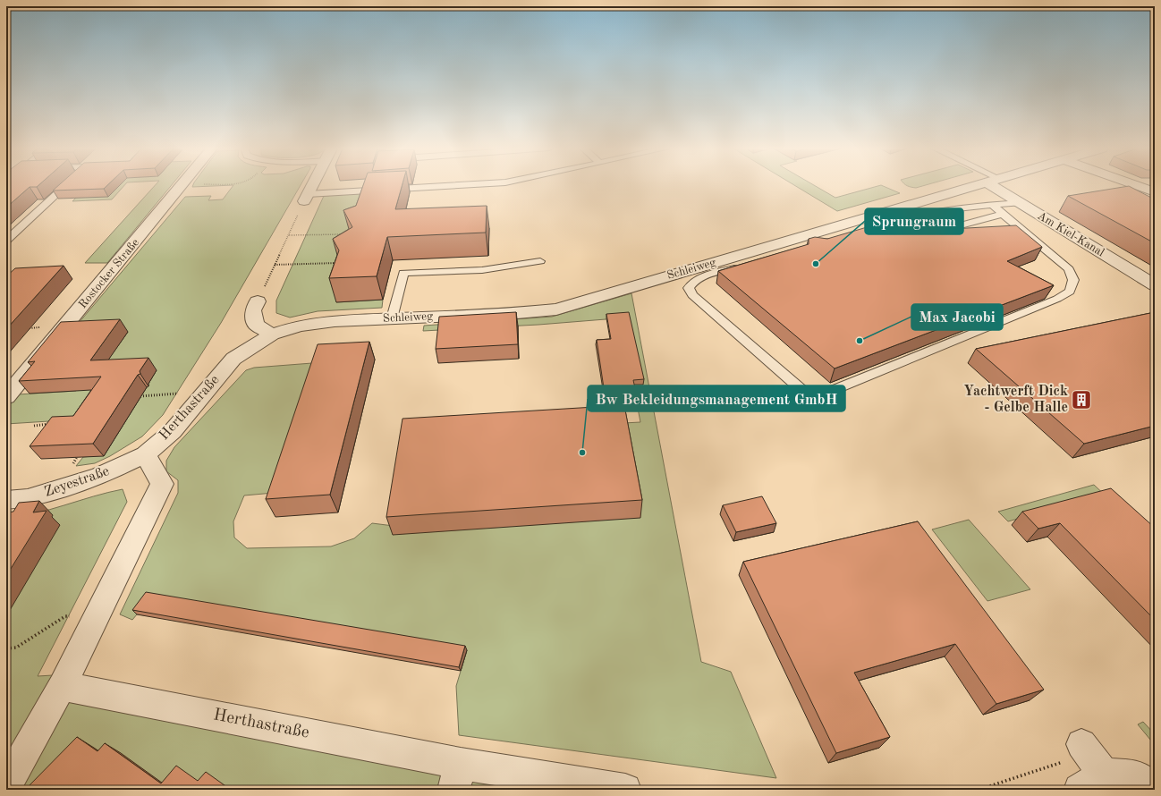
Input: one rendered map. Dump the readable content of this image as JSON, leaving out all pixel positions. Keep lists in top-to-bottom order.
{
  "streets": {
    "street": [
      "Am Kiel-Kanal",
      "Schleiweg",
      "Rostocker Straße",
      "Herthastraße",
      "Zeyestraße"
    ]
  },
  "crossings": [
    ["Schleiweg", "Herthastraße"],
    ["Herthastraße", "Zeyestraße"]
  ],
  "places": {
    "other": ["Sprungraum", "Max Jacobi", "Bw Bekleidungsmanagement GmbH"],
    "building": ["Yachtwerft Dick - Gelbe Halle"]
  }
}
